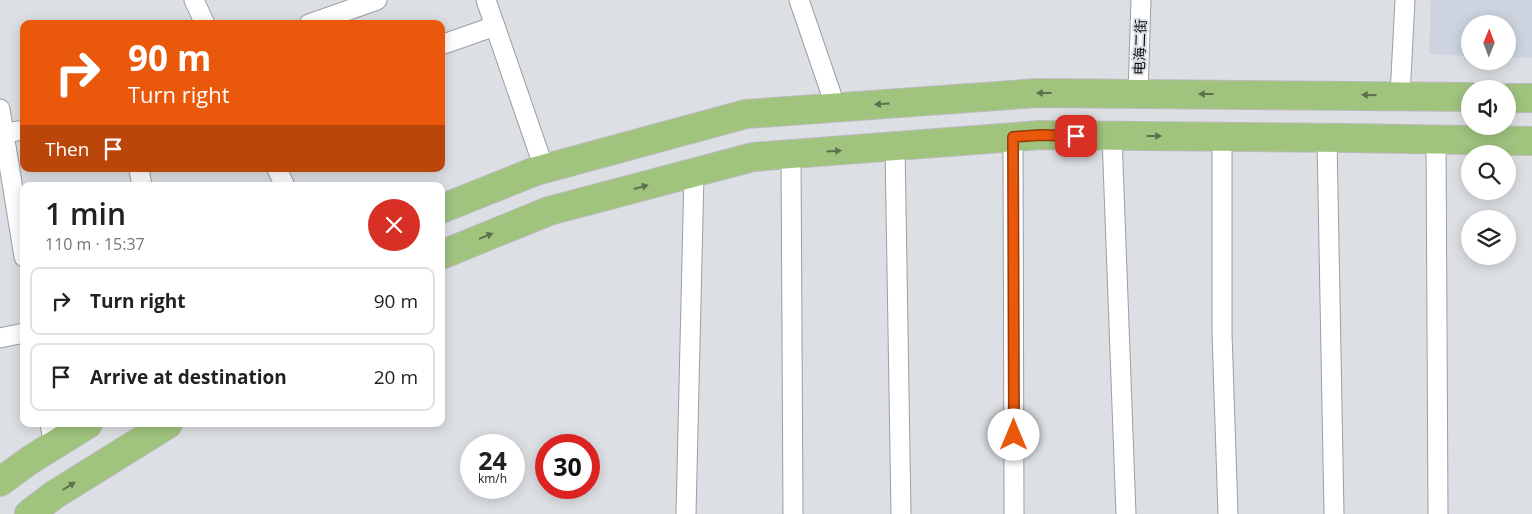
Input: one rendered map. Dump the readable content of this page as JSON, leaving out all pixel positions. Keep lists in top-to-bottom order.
{
  "streets": {
    "street": ["电海二街"]
  },
  "north": "top",
  "page": {
    "turn": ["90 m", "Turn right"],
    "then": "Then",
    "heading": ["1 min", "110 m · 15:37"],
    "list": [
      {
        "name": "Turn right",
        "value": "90 m"
      },
      {
        "name": "Arrive at destination",
        "value": "20 m"
      }
    ],
    "speed": "24 km/h",
    "limit": "30"
  }
}
